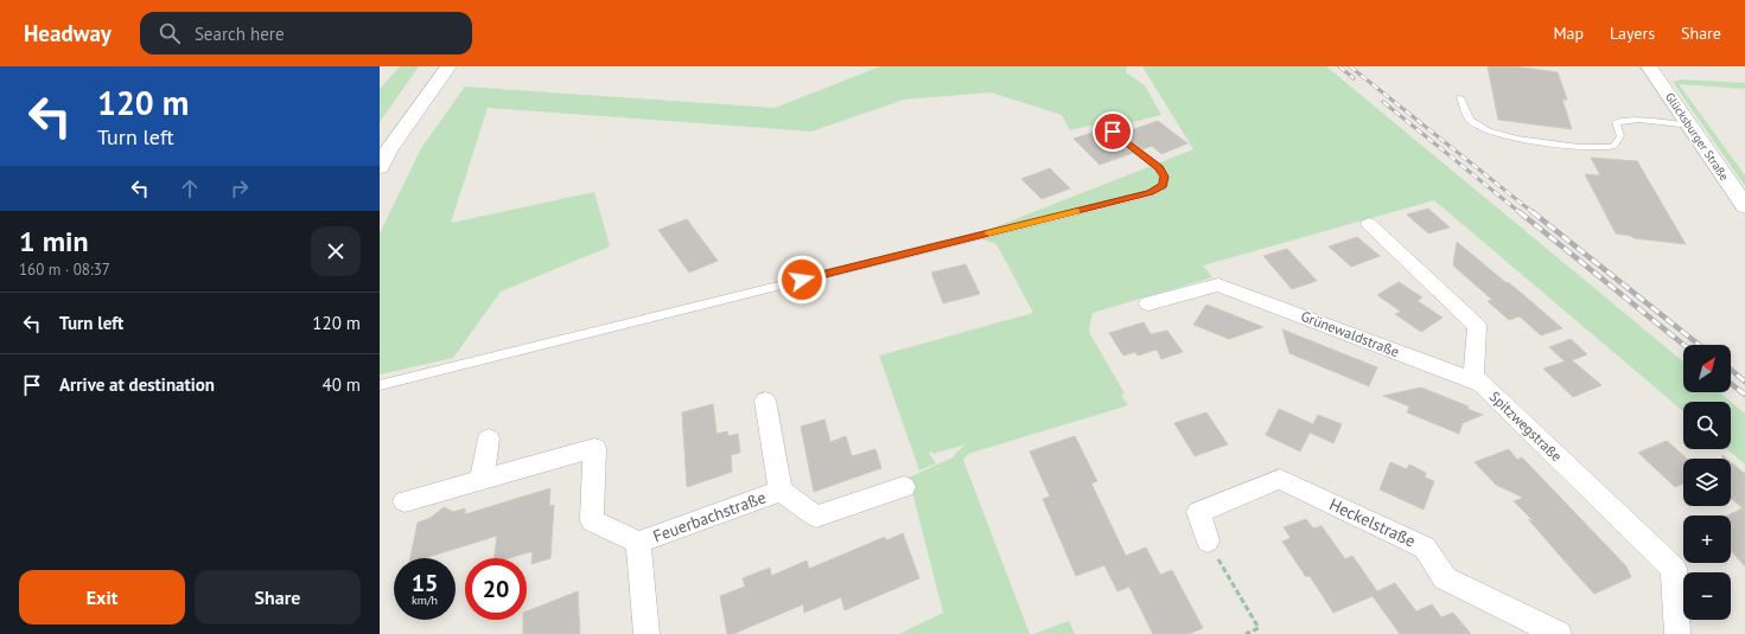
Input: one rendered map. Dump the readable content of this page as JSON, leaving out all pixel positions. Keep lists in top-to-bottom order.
{
  "streets": {
    "main road": ["Glücksburger Straße"],
    "street": [
      "Grünewaldstraße",
      "Spitzwegstraße",
      "Feuerbachstraße",
      "Heckelstraße"
    ]
  },
  "crossings": [
    ["Grünewaldstraße", "Spitzwegstraße"]
  ],
  "north": "top right",
  "page": {
    "header": "Headway",
    "search": "Search here",
    "nav": ["Map", "Layers", "Share"],
    "turn": ["120 m", "Turn left"],
    "heading": ["1 min", "160 m · 08:37"],
    "list": [
      {
        "name": "Turn left",
        "value": "120 m"
      },
      {
        "name": "Arrive at destination",
        "value": "40 m"
      }
    ],
    "map_buttons": ["+", "−"],
    "speed": "15 km/h",
    "limit": "20",
    "buttons": ["Exit", "Share"]
  }
}
